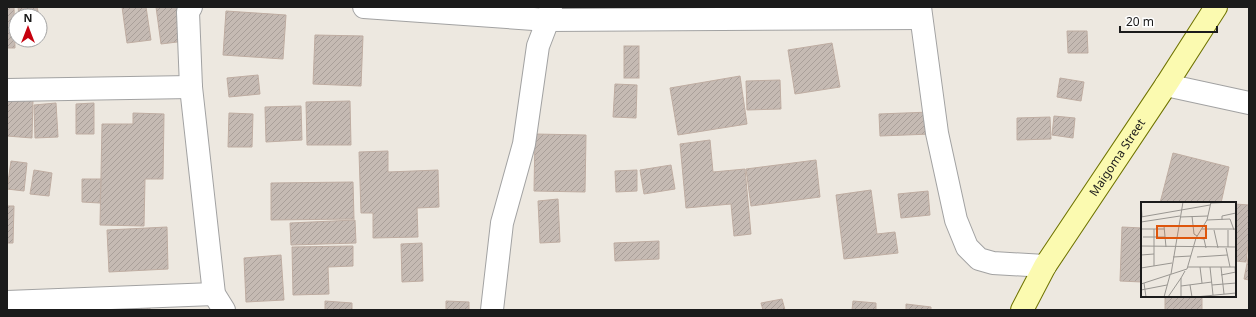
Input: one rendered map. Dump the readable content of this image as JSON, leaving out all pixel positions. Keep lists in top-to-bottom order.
{
  "streets": {
    "street": ["Maigoma Street"]
  },
  "scale_bar": "20 m",
  "north": "top"
}
